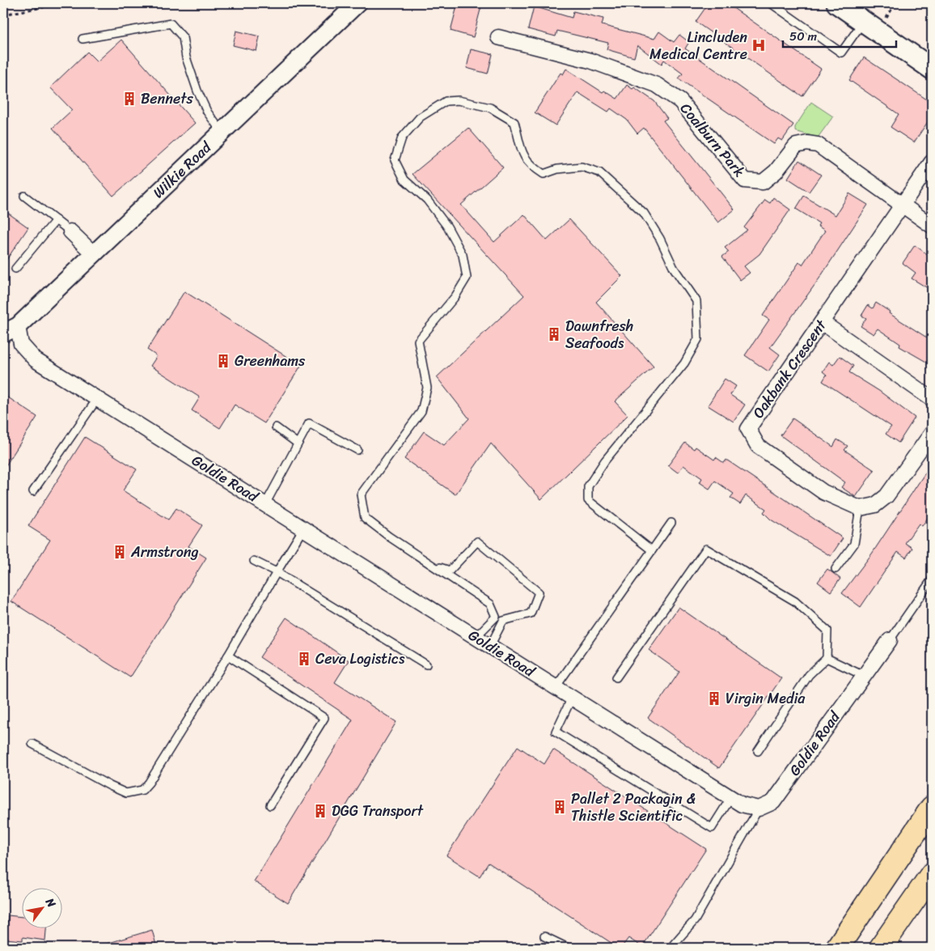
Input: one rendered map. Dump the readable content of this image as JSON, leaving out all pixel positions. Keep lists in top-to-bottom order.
{
  "streets": {
    "street": [
      "Coalburn Park",
      "Wilkie Road",
      "Oakbank Crescent",
      "Goldie Road"
    ]
  },
  "crossings": [
    ["Coalburn Park", "Oakbank Crescent"],
    ["Wilkie Road", "Goldie Road"]
  ],
  "places": {
    "hospital": ["Lincluden Medical Centre"],
    "building": [
      "Bennets",
      "Dawnfresh Seafoods",
      "Greenhams",
      "Armstrong",
      "Ceva Logistics",
      "Virgin Media",
      "Pallet 2 Packagin & Thistle Scientific",
      "DGG Transport"
    ]
  },
  "scale_bar": "50 m",
  "north": "top right"
}
